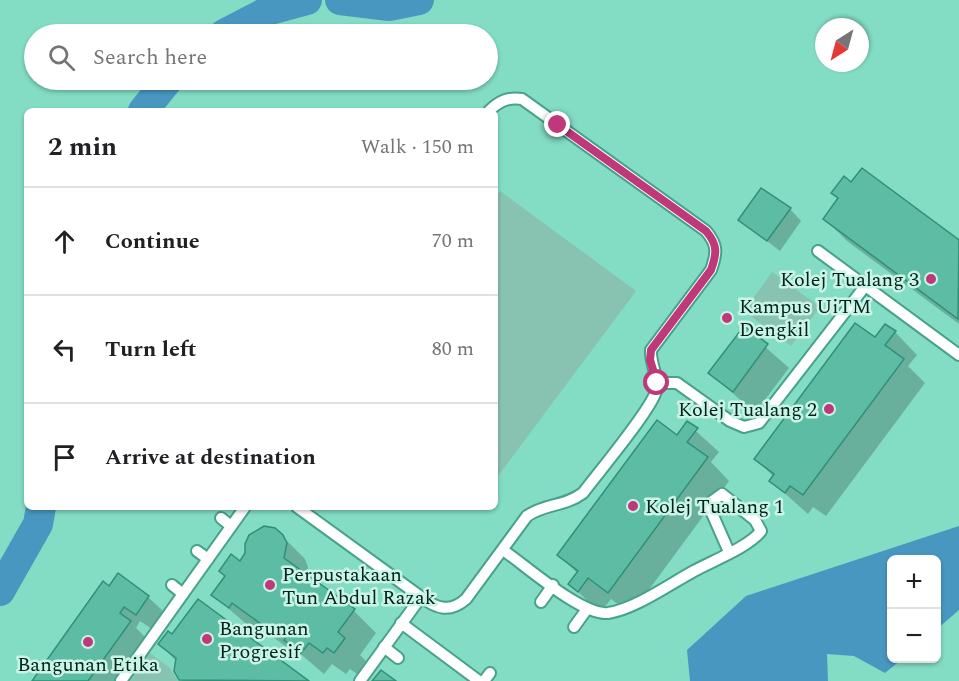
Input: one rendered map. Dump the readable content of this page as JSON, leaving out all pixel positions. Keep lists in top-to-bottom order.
{
  "places": [
    "Kolej Tualang 3",
    "Kampus UiTM Dengkil",
    "Kolej Tualang 2",
    "Kolej Tualang 1",
    "Perpustakaan Tun Abdul Razak",
    "Bangunan Progresif",
    "Bangunan Etika"
  ],
  "north": "bottom left",
  "page": {
    "search": "Search here",
    "heading": ["2 min", "Walk · 150 m"],
    "list": [
      ["Continue", "70 m"],
      ["Turn left", "80 m"],
      "Arrive at destination"
    ],
    "map_buttons": ["+", "−"]
  }
}
